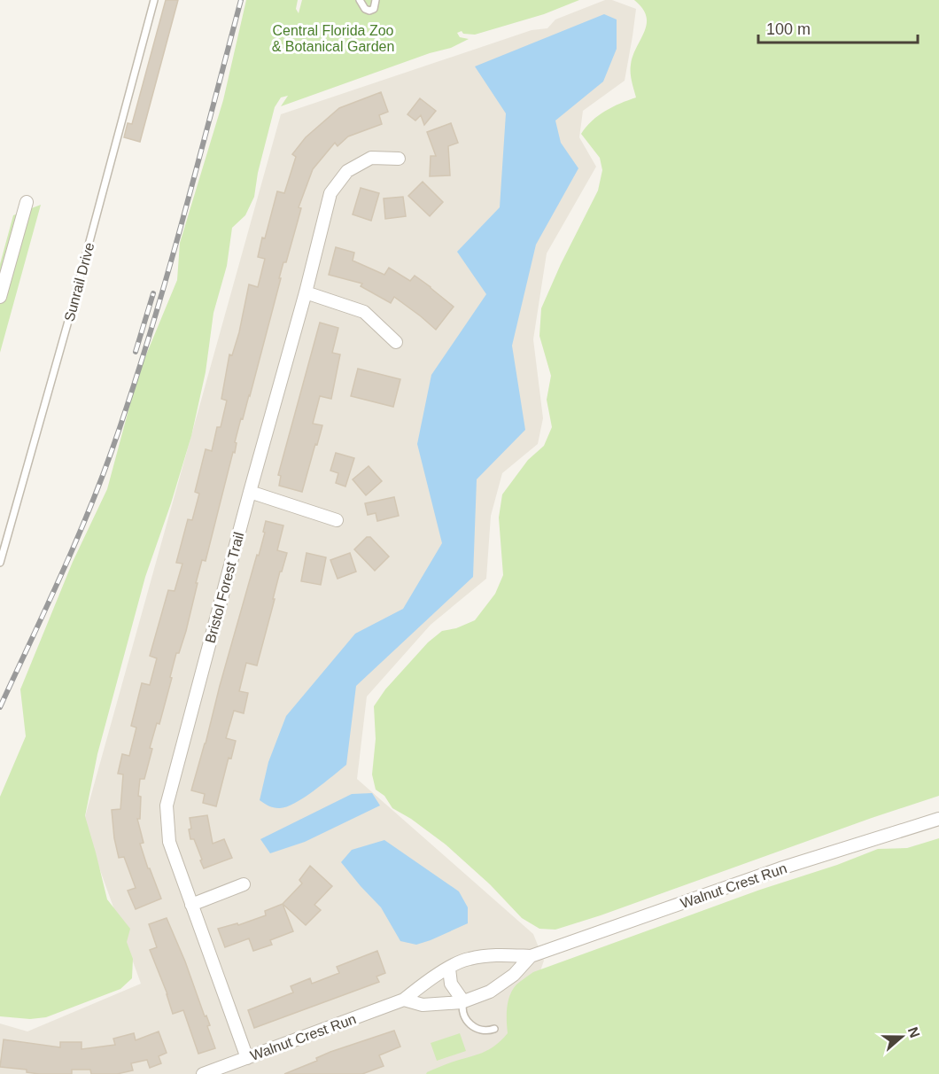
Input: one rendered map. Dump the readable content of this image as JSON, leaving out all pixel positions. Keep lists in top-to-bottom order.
{
  "streets": {
    "street": ["Bristol Forest Trail", "Walnut Crest Run"],
    "lane": ["Sunrail Drive"]
  },
  "crossings": [
    ["Bristol Forest Trail", "Walnut Crest Run"]
  ],
  "parks": ["Central Florida Zoo & Botanical Garden"],
  "scale_bar": "100 m",
  "north": "right"
}
